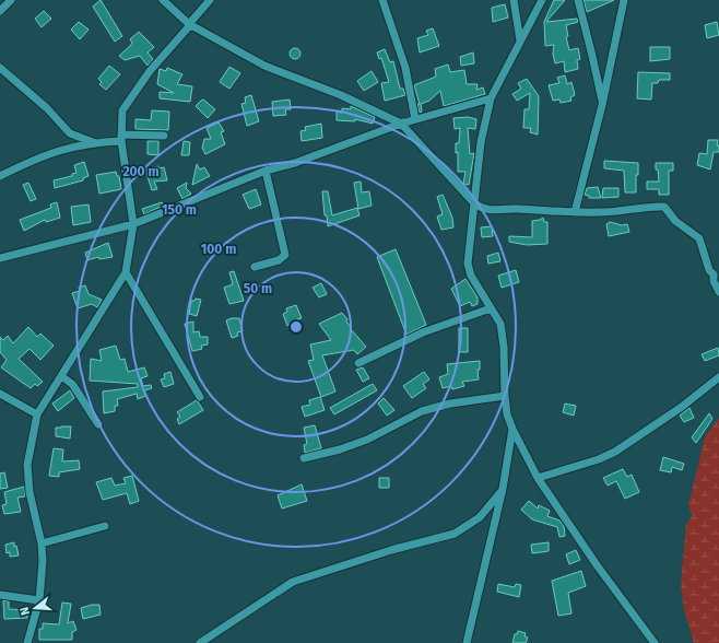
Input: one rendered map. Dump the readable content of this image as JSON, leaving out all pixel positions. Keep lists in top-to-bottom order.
{
  "north": "left",
  "rings": [
    "200 m",
    "150 m",
    "100 m",
    "50 m"
  ]
}
